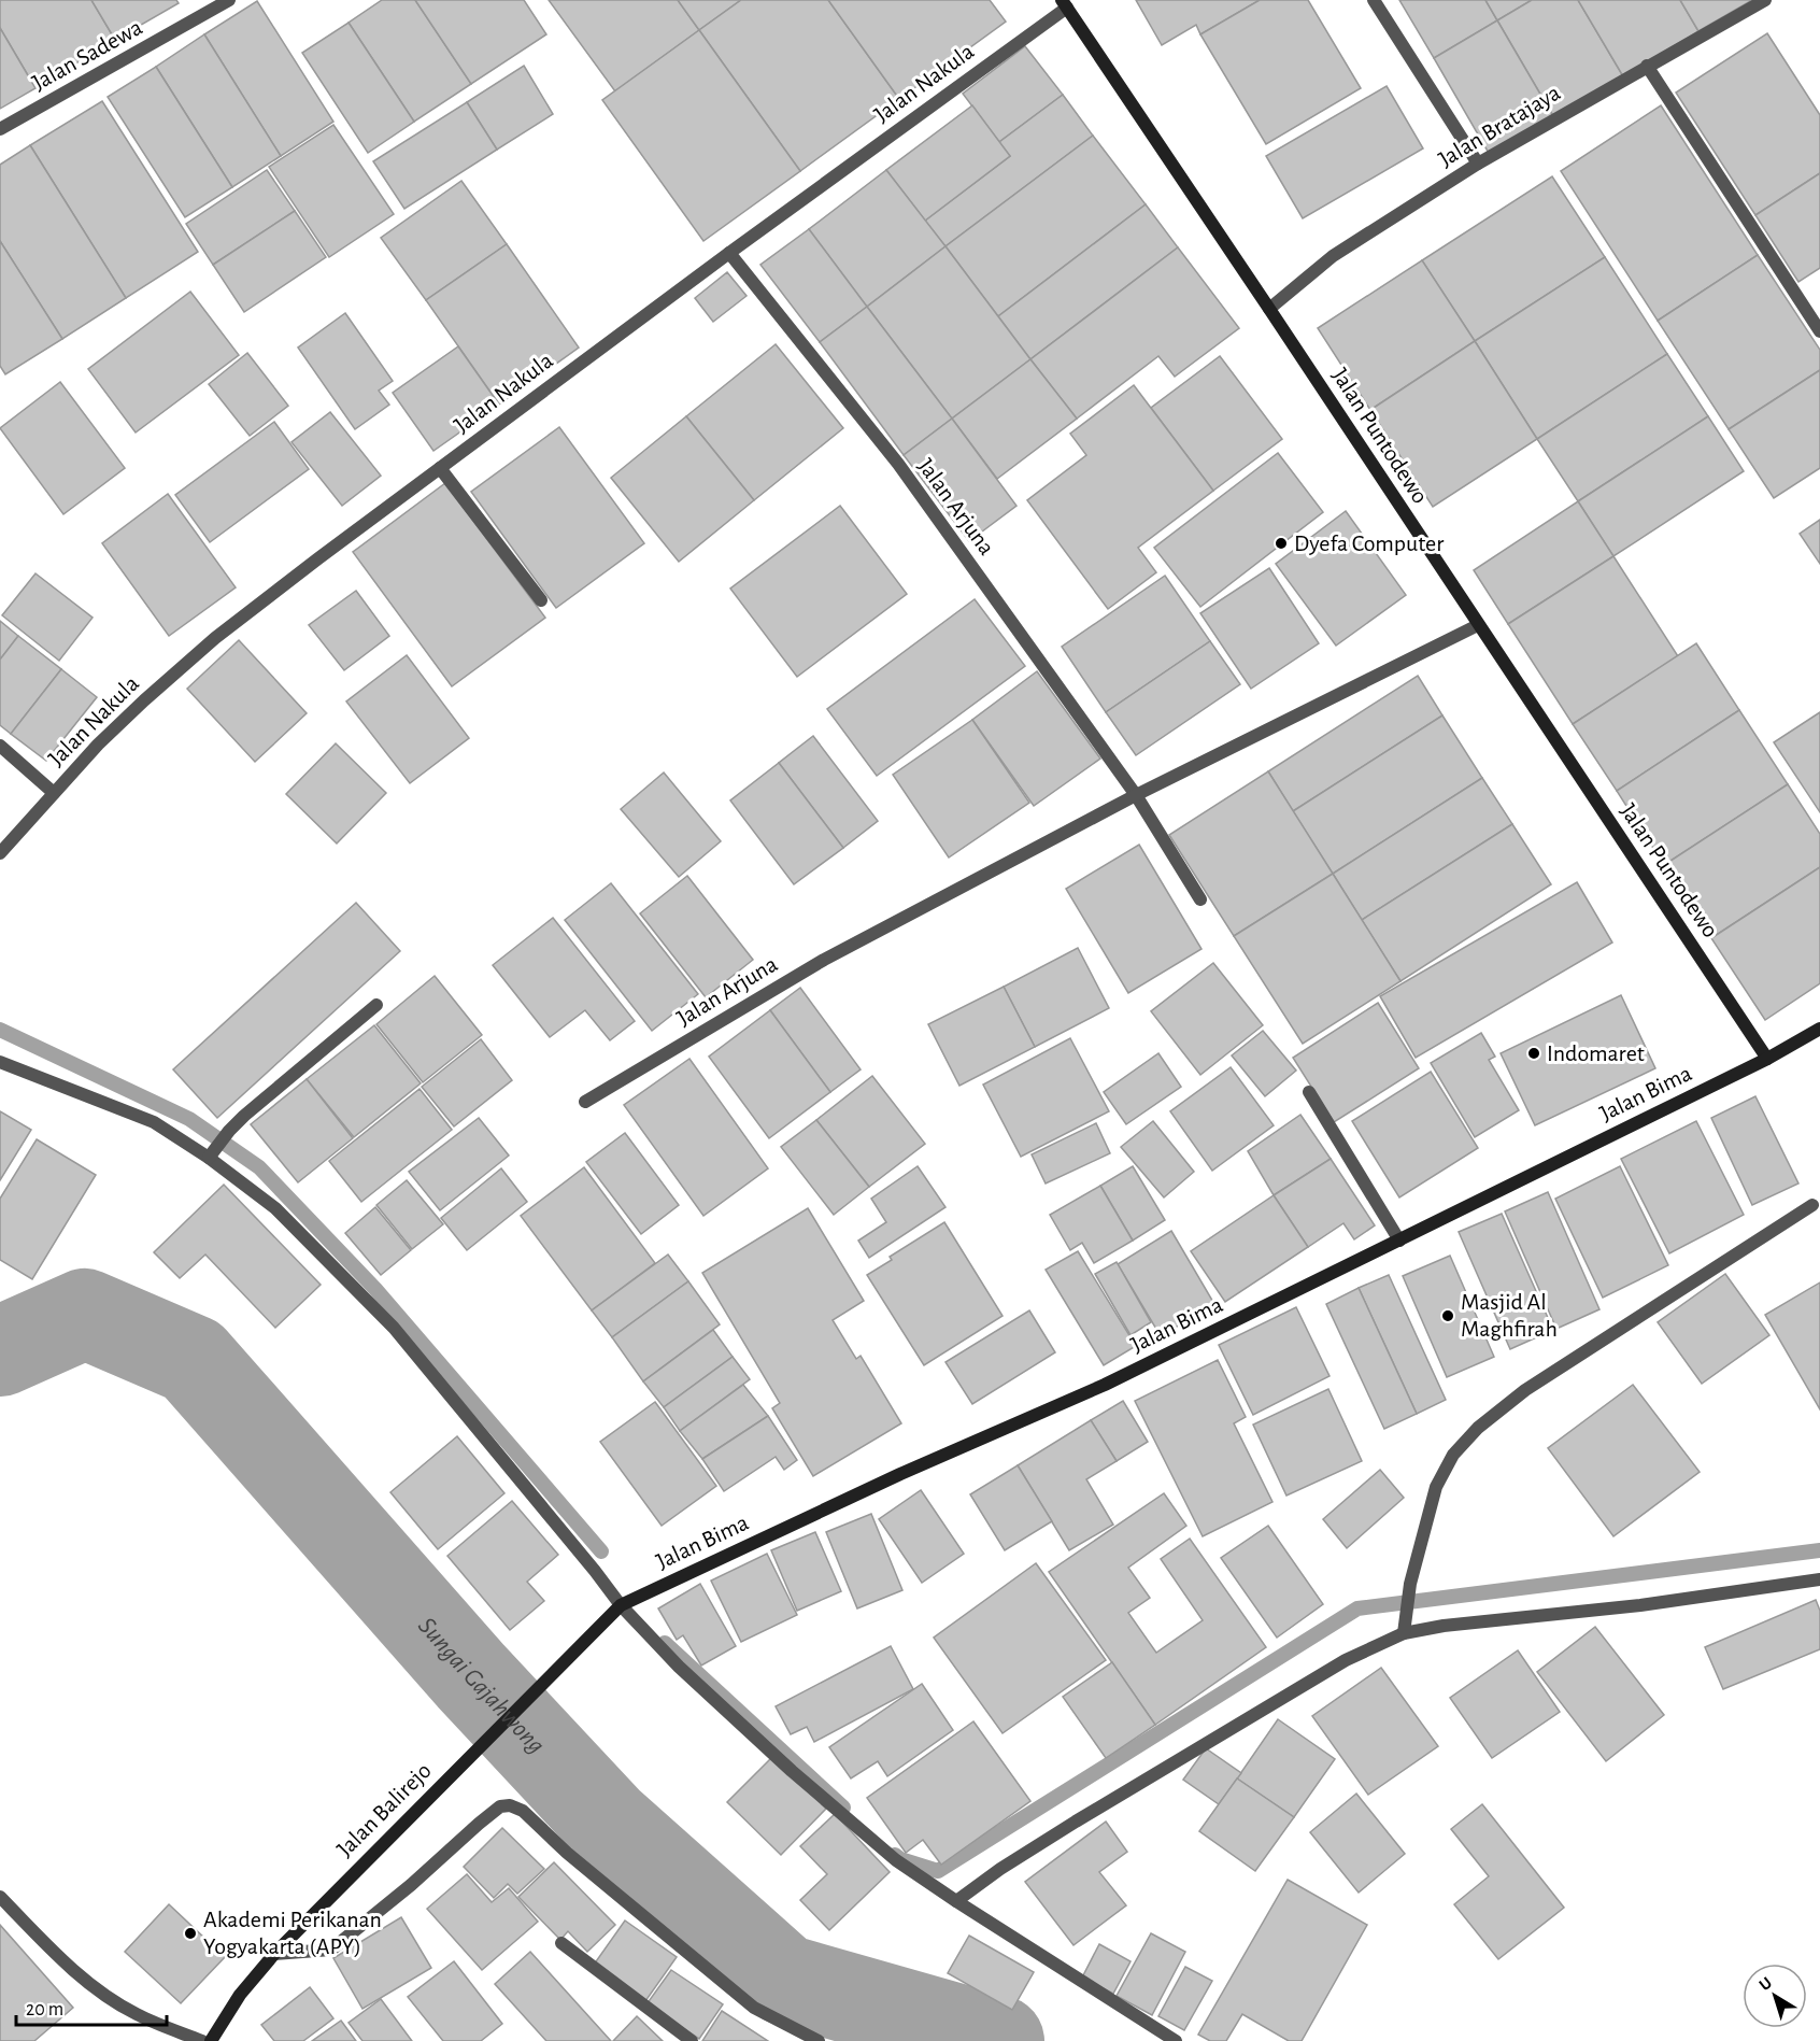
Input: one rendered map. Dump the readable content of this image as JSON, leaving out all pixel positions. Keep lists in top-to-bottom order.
{
  "streets": {
    "street": [
      "Jalan Sadewa",
      "Jalan Nakula",
      "Jalan Bratajaya",
      "Jalan Puntodewo",
      "Jalan Arjuna",
      "Jalan Bima",
      "Jalan Balirejo"
    ]
  },
  "crossings": [
    ["Jalan Nakula", "Jalan Puntodewo"],
    ["Jalan Nakula", "Jalan Arjuna"],
    ["Jalan Bratajaya", "Jalan Puntodewo"],
    ["Jalan Puntodewo", "Jalan Arjuna"],
    ["Jalan Puntodewo", "Jalan Bima"],
    ["Jalan Bima", "Jalan Balirejo"]
  ],
  "water": ["Sungai Gajahwong"],
  "places": [
    "Dyefa Computer",
    "Indomaret",
    "Masjid Al Maghfirah",
    "Akademi Perikanan Yogyakarta (APY)"
  ],
  "scale_bar": "20 m",
  "north": "top left"
}
